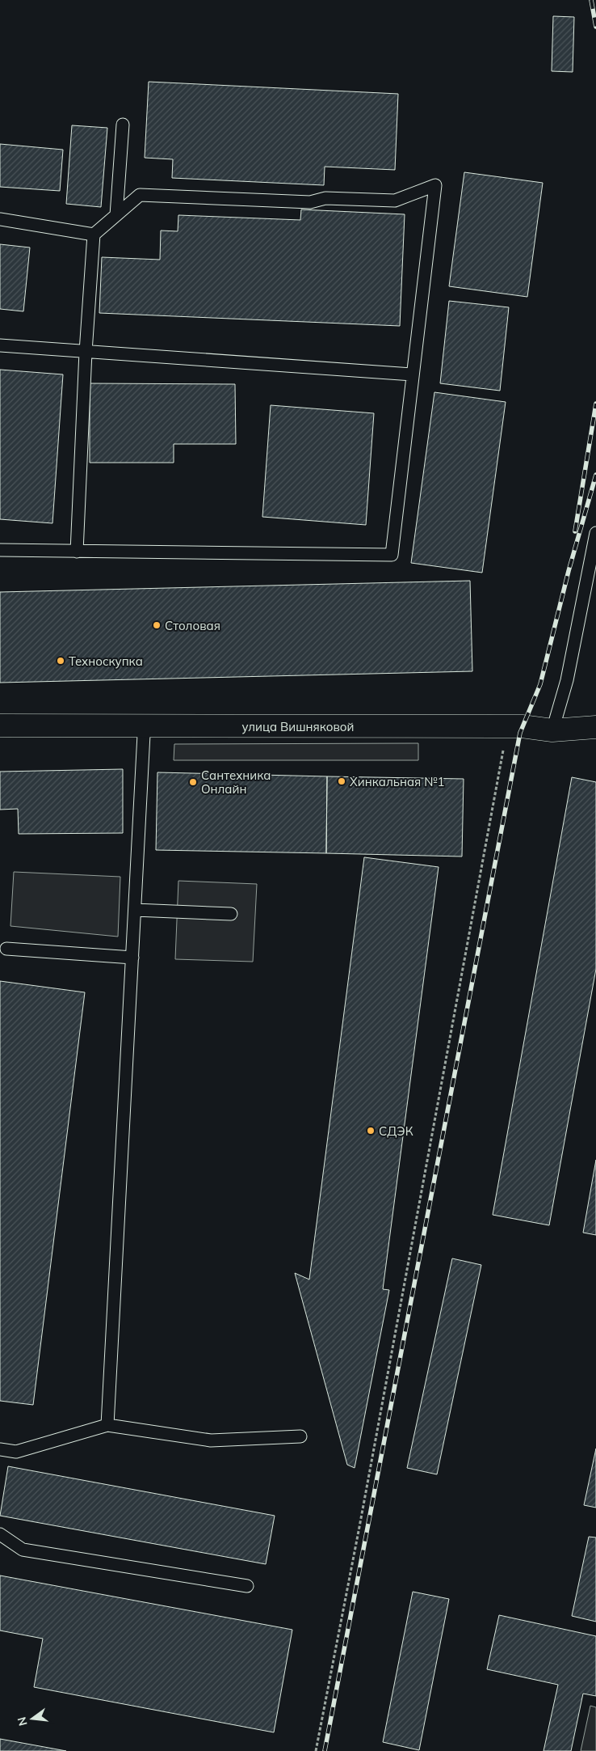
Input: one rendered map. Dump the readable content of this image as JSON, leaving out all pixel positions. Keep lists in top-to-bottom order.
{
  "streets": {
    "street": ["улица Вишняковой"]
  },
  "places": [
    "Столовая",
    "Техноскупка",
    "Хинкальная №1",
    "Сантехника Онлайн",
    "СДЭК"
  ],
  "north": "left"
}
